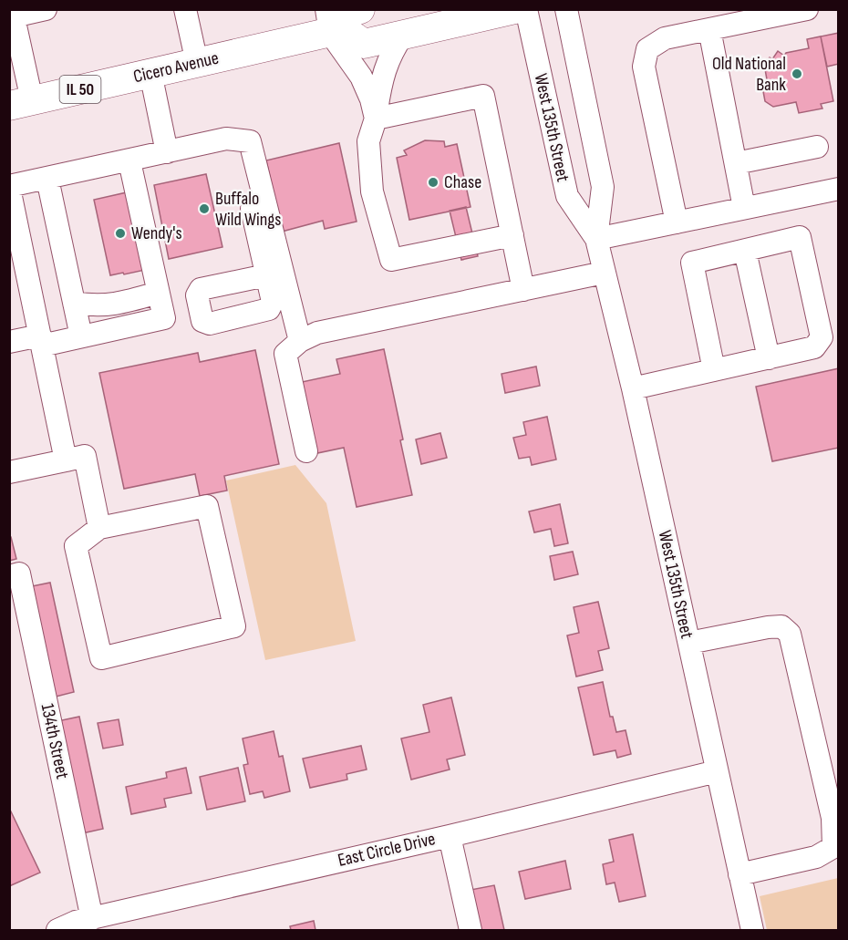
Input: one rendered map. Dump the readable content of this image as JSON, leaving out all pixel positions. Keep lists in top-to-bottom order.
{
  "streets": {
    "main road": ["Cicero Avenue", "IL 50"],
    "street": ["West 135th Street", "134th Street", "East Circle Drive"]
  },
  "crossings": [
    ["West 135th Street", "East Circle Drive"],
    ["134th Street", "East Circle Drive"]
  ],
  "places": [
    "Old National Bank",
    "Chase",
    "Buffalo Wild Wings",
    "Wendy's"
  ]
}
